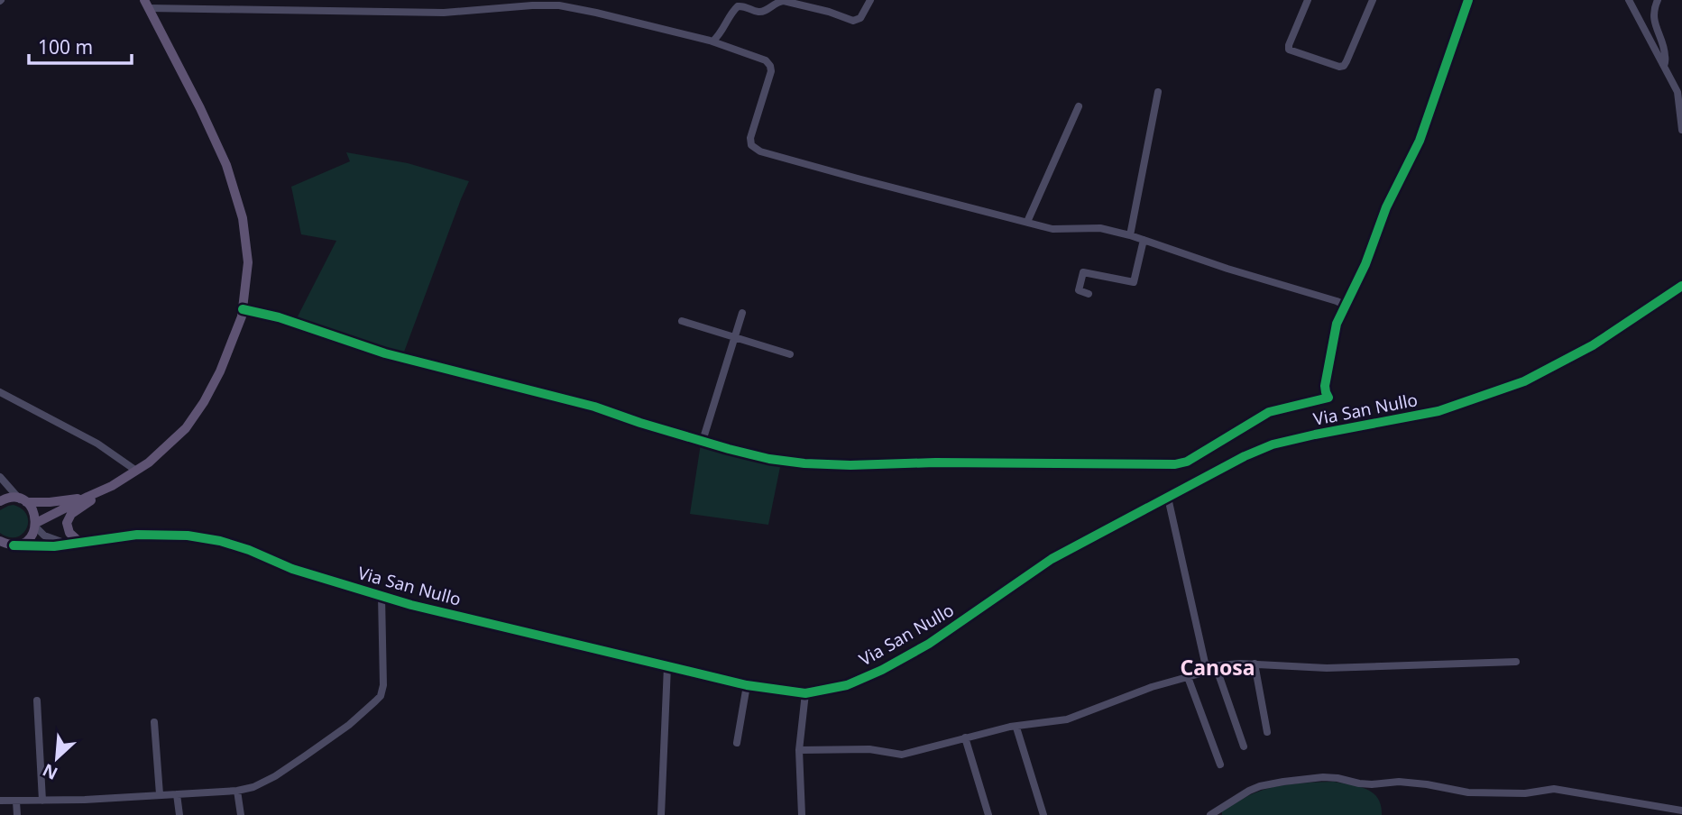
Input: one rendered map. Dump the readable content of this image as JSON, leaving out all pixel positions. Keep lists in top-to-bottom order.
{
  "streets": {
    "street": ["Via San Nullo"]
  },
  "districts": ["Canosa"],
  "scale_bar": "100 m",
  "north": "bottom left"
}
